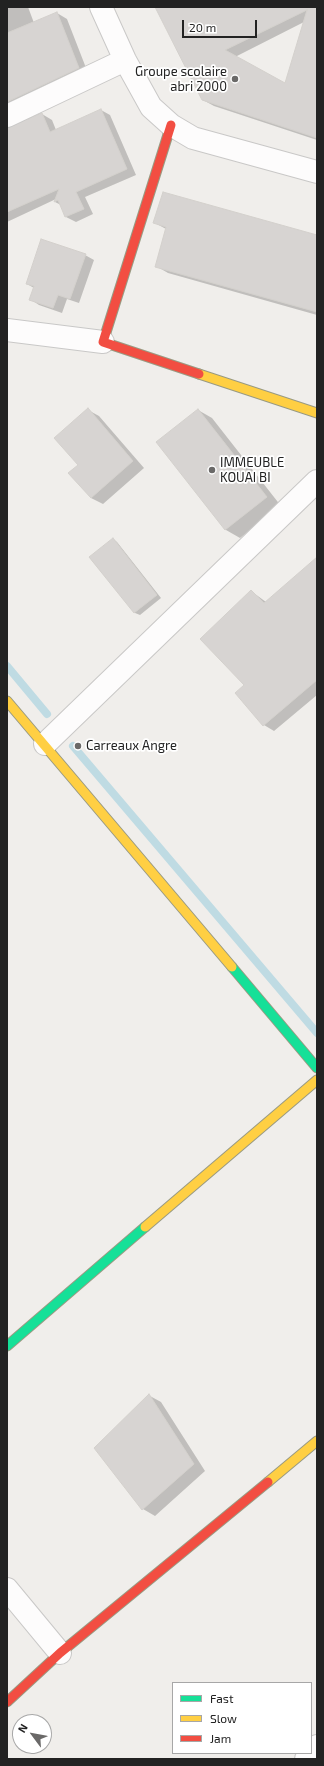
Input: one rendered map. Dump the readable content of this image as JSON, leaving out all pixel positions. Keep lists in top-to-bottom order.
{
  "places": ["Groupe scolaire abri 2000", "IMMEUBLE KOUAI BI", "Carreaux Angre"],
  "legend": ["Fast", "Slow", "Jam"],
  "scale_bar": "20 m",
  "north": "top left"
}
